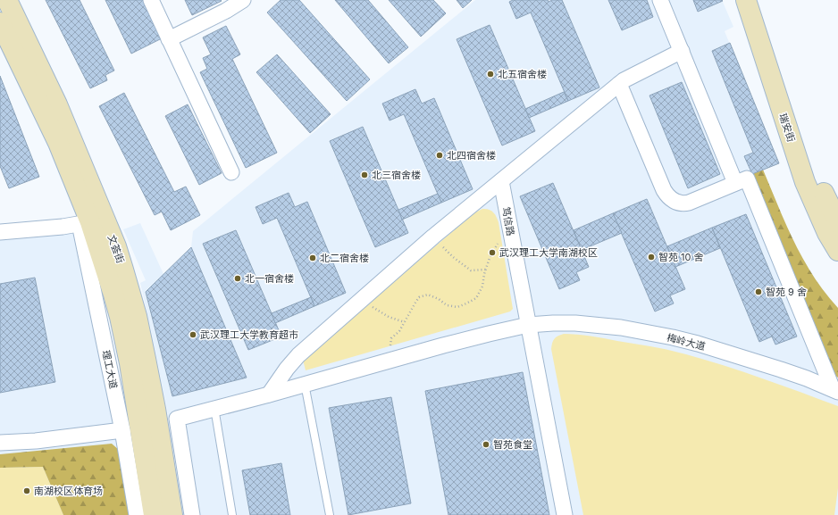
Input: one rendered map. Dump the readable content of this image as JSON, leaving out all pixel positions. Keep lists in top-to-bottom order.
{
  "streets": {
    "main road": ["瑞安街", "文荟街"],
    "street": ["笃信路", "梅岭大道", "理工大道"]
  },
  "crossings": [
    ["笃信路", "梅岭大道"],
    ["文荟街", "理工大道"]
  ],
  "places": [
    "北五宿舍楼",
    "北四宿舍楼",
    "北三宿舍楼",
    "武汉理工大学南湖校区",
    "智苑 10 舍",
    "北二宿舍楼",
    "北一宿舍楼",
    "智苑 9 舍",
    "武汉理工大学教育超市",
    "智苑食堂",
    "南湖校区体育场"
  ]
}
